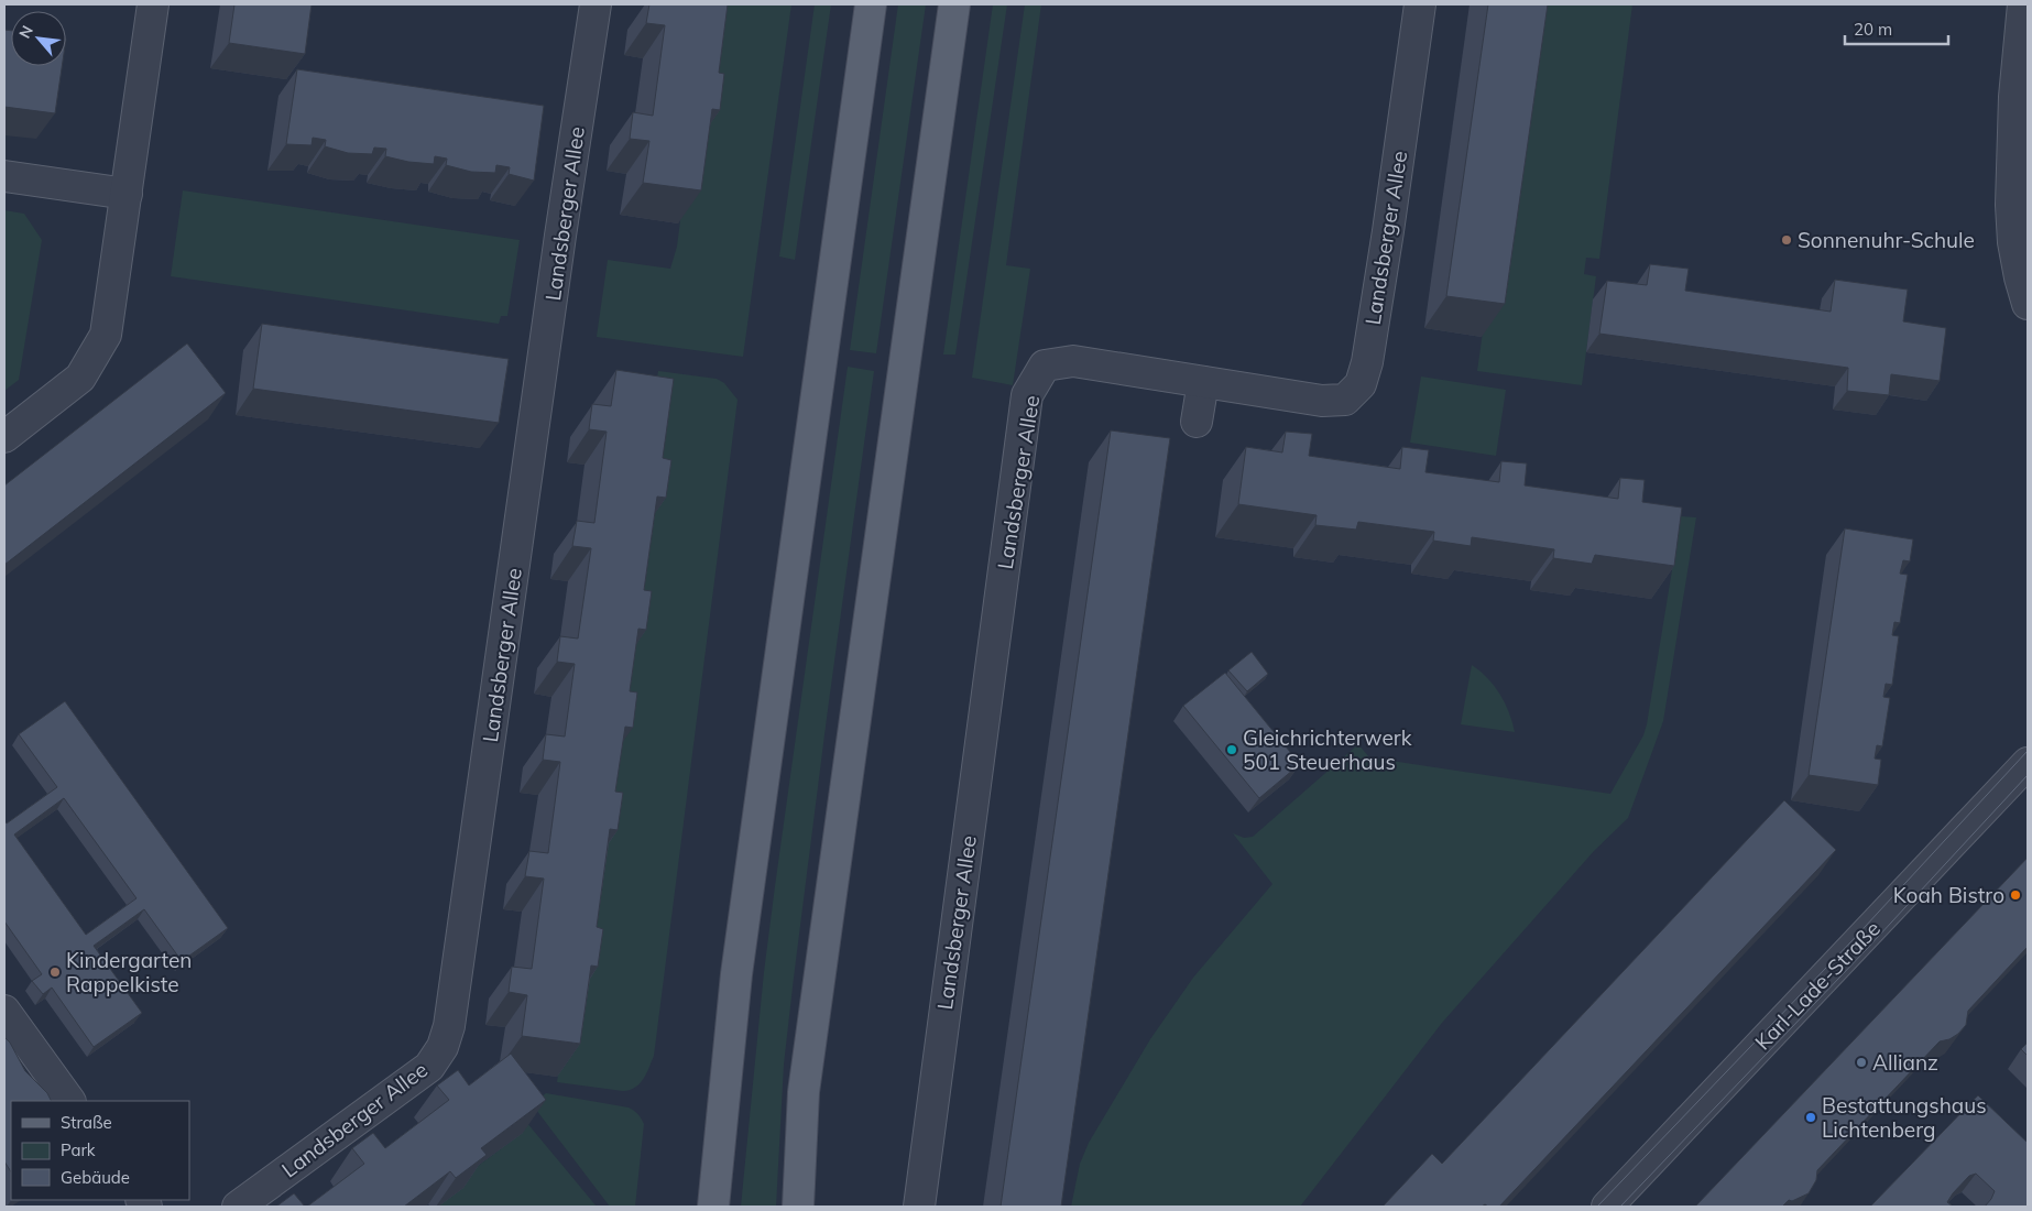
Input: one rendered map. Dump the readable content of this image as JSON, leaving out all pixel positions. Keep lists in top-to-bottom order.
{
  "streets": {
    "street": ["Landsberger Allee", "Karl-Lade-Straße"]
  },
  "places": [
    "Sonnenuhr-Schule",
    "Gleichrichterwerk 501 Steuerhaus",
    "Koah Bistro",
    "Kindergarten Rappelkiste",
    "Allianz",
    "Bestattungshaus Lichtenberg"
  ],
  "legend": ["Straße", "Park", "Gebäude"],
  "scale_bar": "20 m",
  "north": "top left"
}
